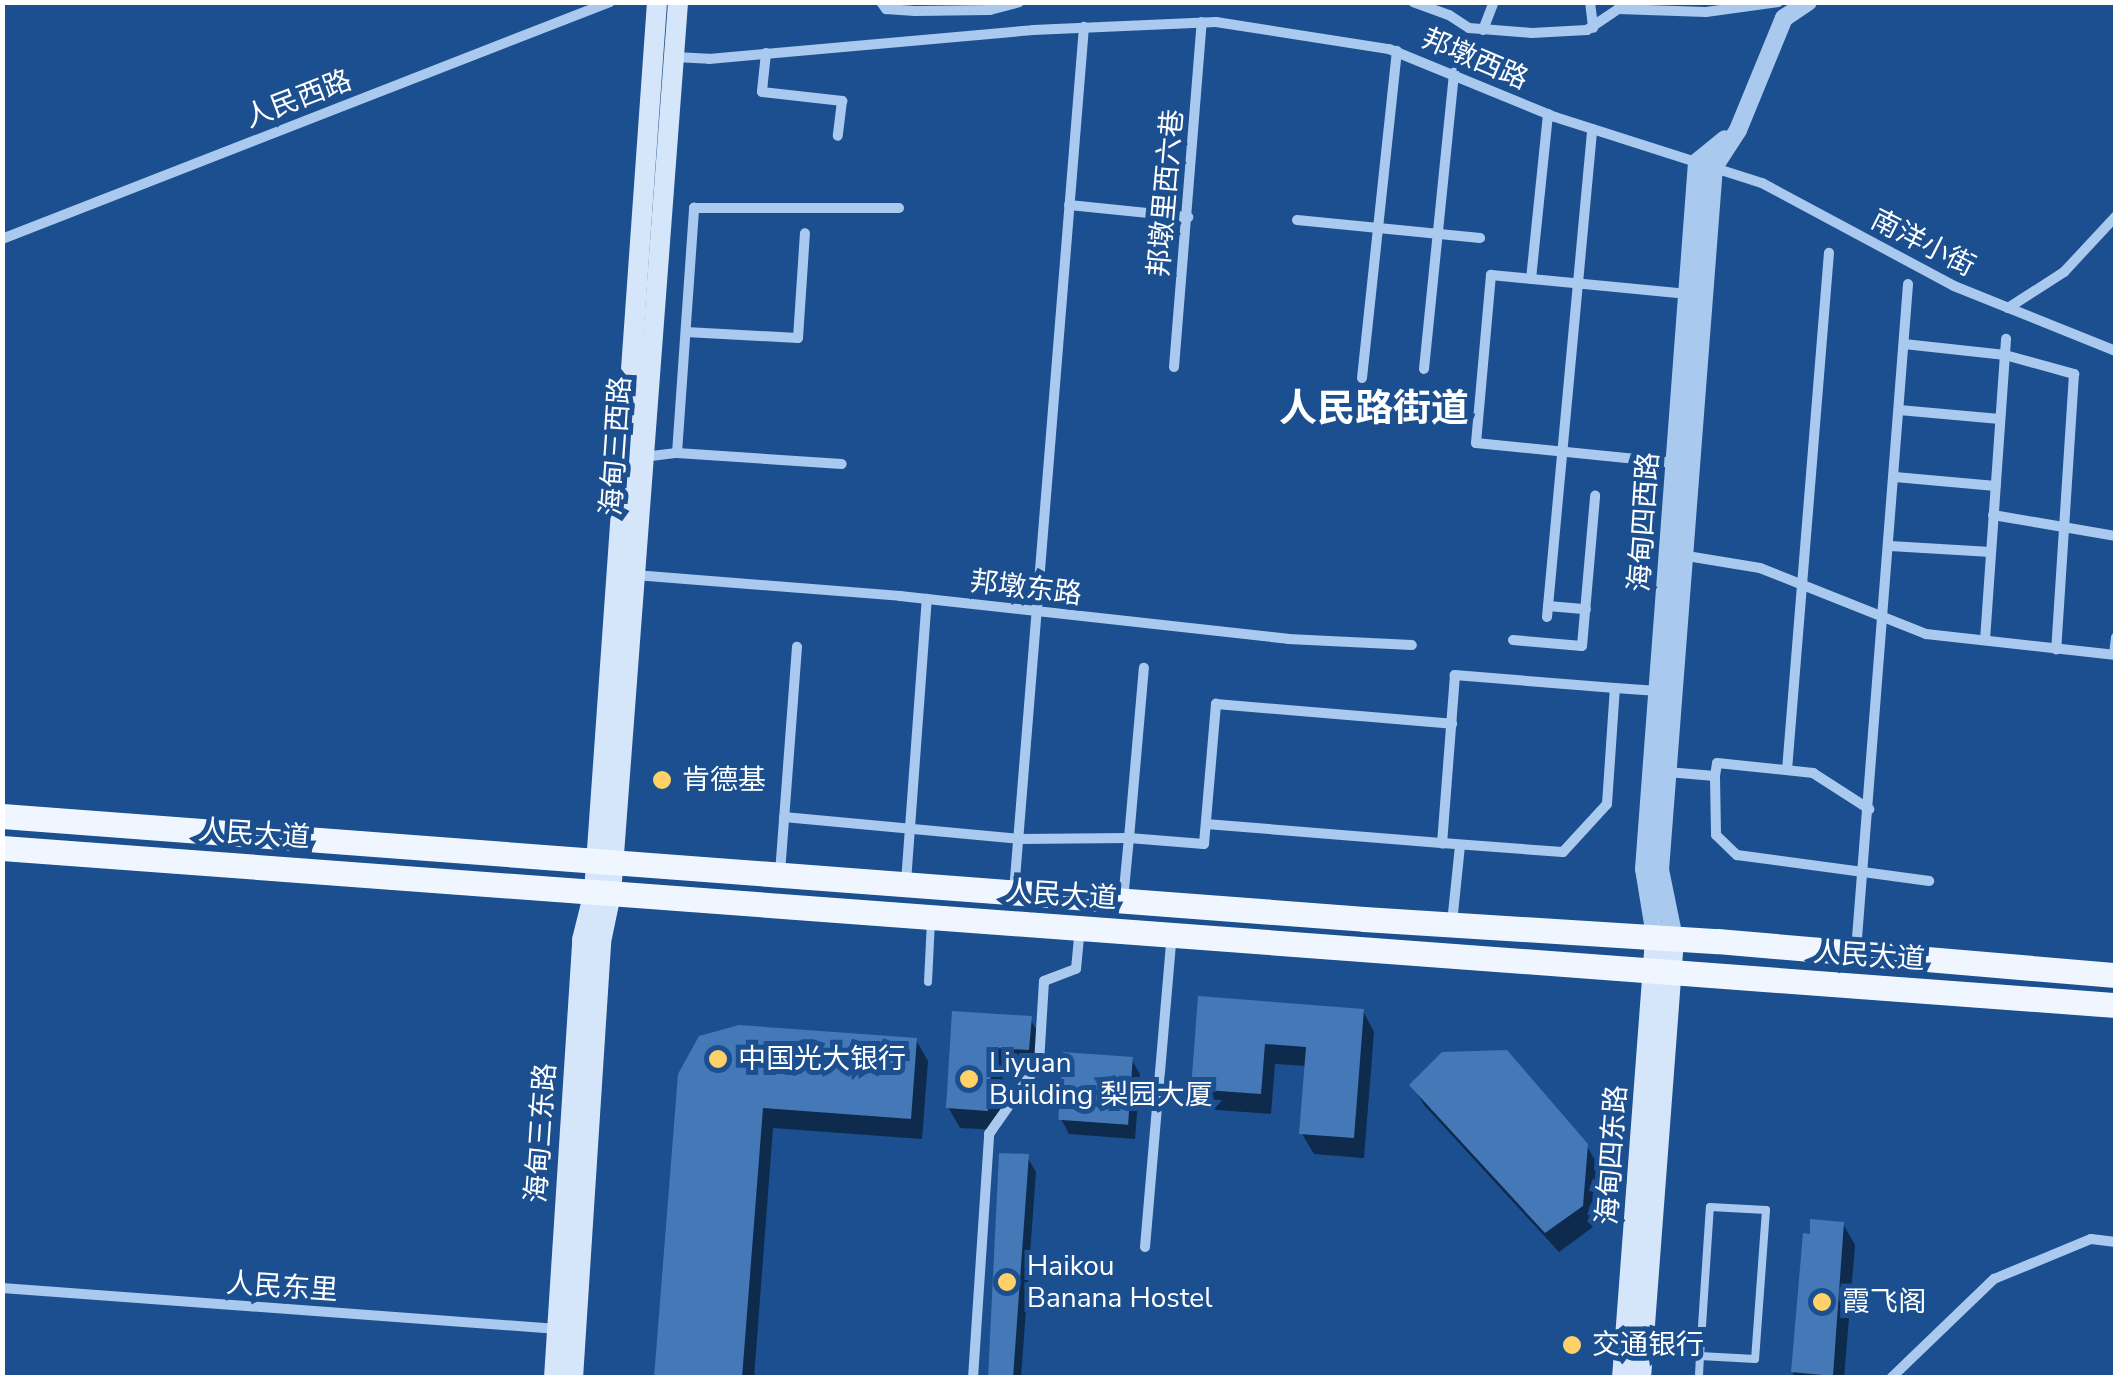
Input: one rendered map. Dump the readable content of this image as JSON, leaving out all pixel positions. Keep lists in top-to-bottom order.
{
  "streets": {
    "main road": [
      "海甸三西路",
      "人民大道",
      "海甸三东路",
      "海甸四东路"
    ],
    "street": [
      "邦墩西路",
      "人民西路",
      "邦墩里西六巷",
      "南洋小街",
      "海甸四西路",
      "邦墩东路",
      "人民东里"
    ]
  },
  "crossings": [
    ["邦墩西路", "邦墩里西六巷"],
    ["邦墩西路", "南洋小街"],
    ["邦墩西路", "海甸三西路"],
    ["邦墩西路", "海甸四西路"],
    ["南洋小街", "海甸四西路"],
    ["海甸三西路", "邦墩东路"],
    ["海甸三西路", "人民大道"],
    ["海甸三西路", "海甸三东路"],
    ["海甸四西路", "人民大道"],
    ["海甸四西路", "海甸四东路"],
    ["人民大道", "海甸三东路"],
    ["人民大道", "海甸四东路"],
    ["海甸三东路", "人民东里"]
  ],
  "districts": ["人民路街道"],
  "places": [
    "肯德基",
    "中国光大银行",
    "Liyuan Building 梨园大厦",
    "Haikou Banana Hostel",
    "霞飞阁",
    "交通银行"
  ]
}
